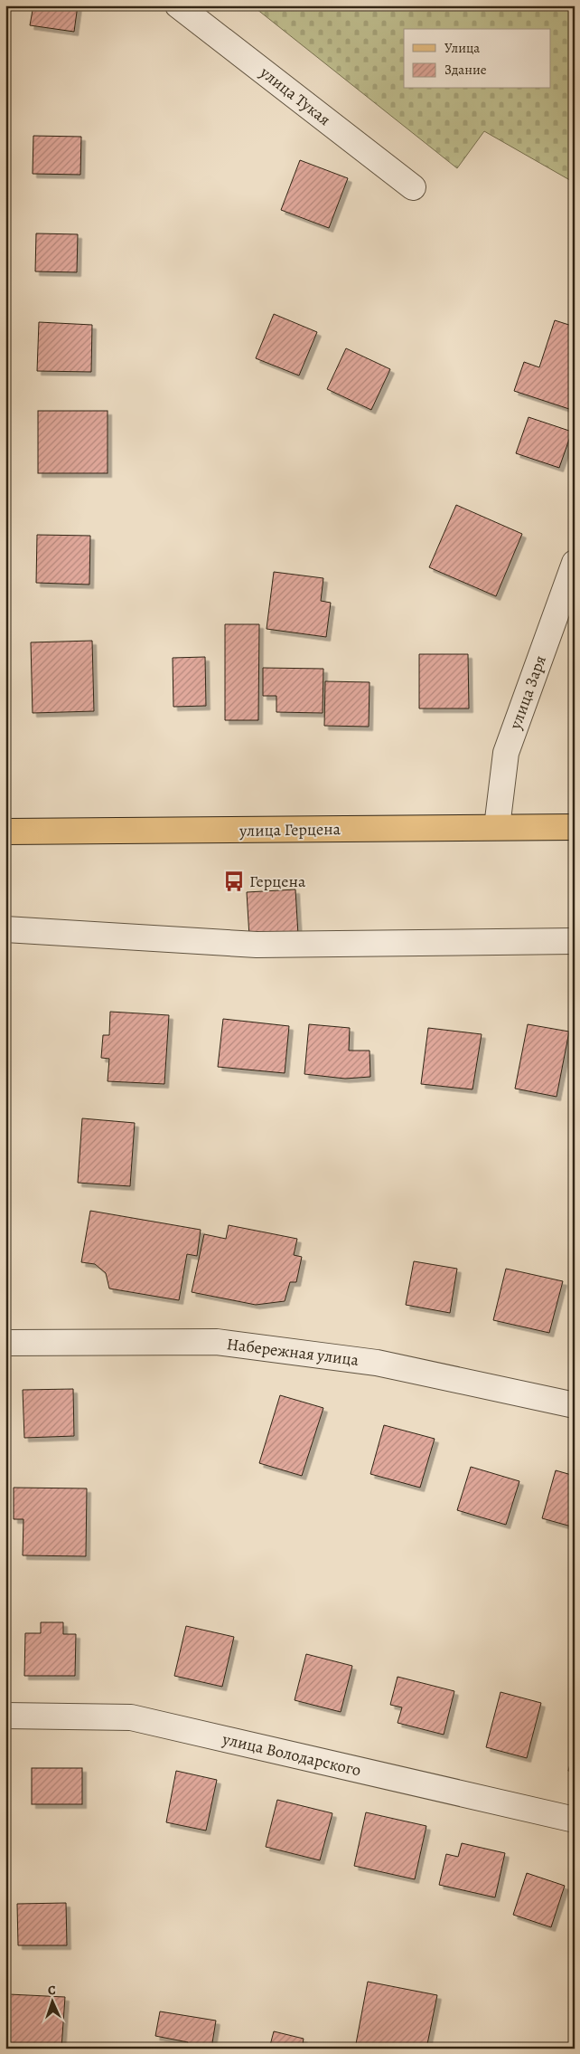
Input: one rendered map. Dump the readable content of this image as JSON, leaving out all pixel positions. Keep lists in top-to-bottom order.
{
  "streets": {
    "main road": ["улица Герцена"],
    "street": [
      "улица Тукая",
      "улица Заря",
      "Набережная улица",
      "улица Володарского"
    ]
  },
  "crossings": [
    ["улица Заря", "улица Герцена"]
  ],
  "places": {
    "bus stop": ["Герцена"]
  },
  "legend": ["Улица", "Здание"],
  "north": "top"
}
